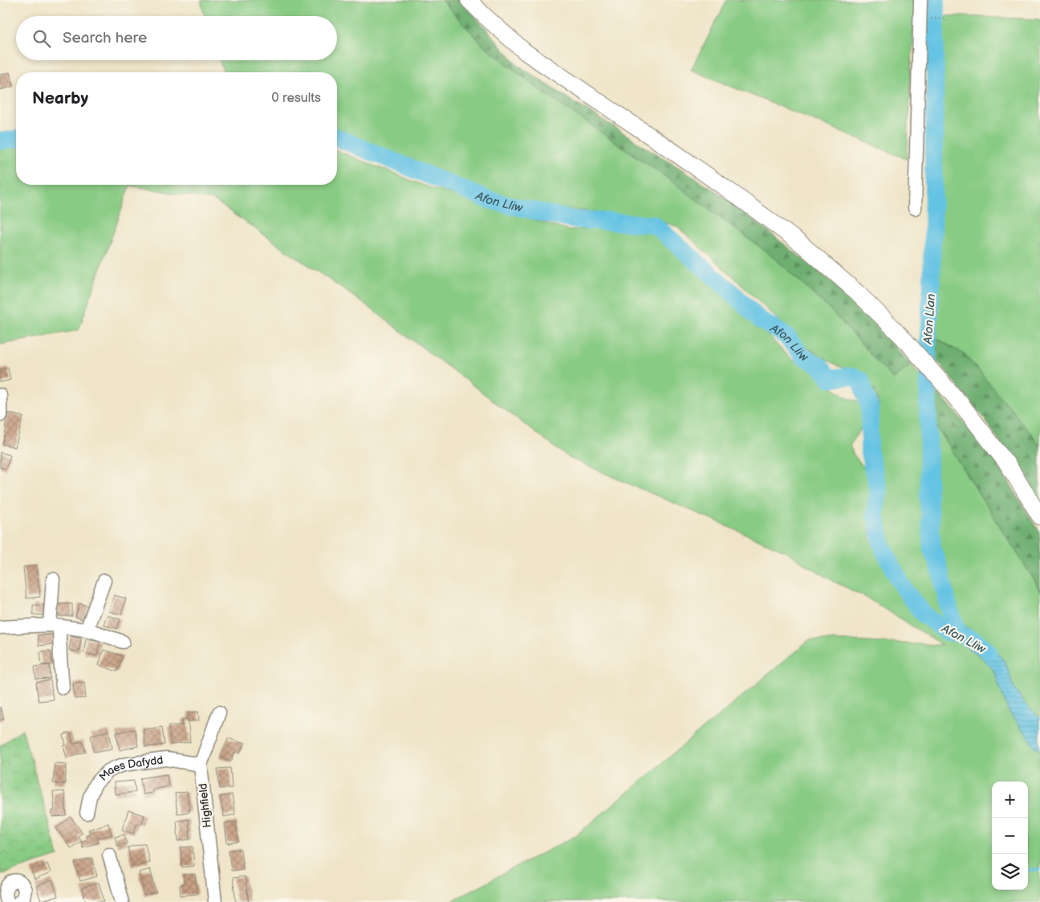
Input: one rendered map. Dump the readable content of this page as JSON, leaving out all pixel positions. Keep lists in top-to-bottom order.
{
  "streets": {
    "street": ["Maes Dafydd", "Highfield"]
  },
  "crossings": [
    ["Maes Dafydd", "Highfield"]
  ],
  "water": ["Afon Lliw", "Afon Llan"],
  "page": {
    "search": "Search here",
    "heading": ["Nearby", "0 results"],
    "map_buttons": ["+", "−"]
  }
}
